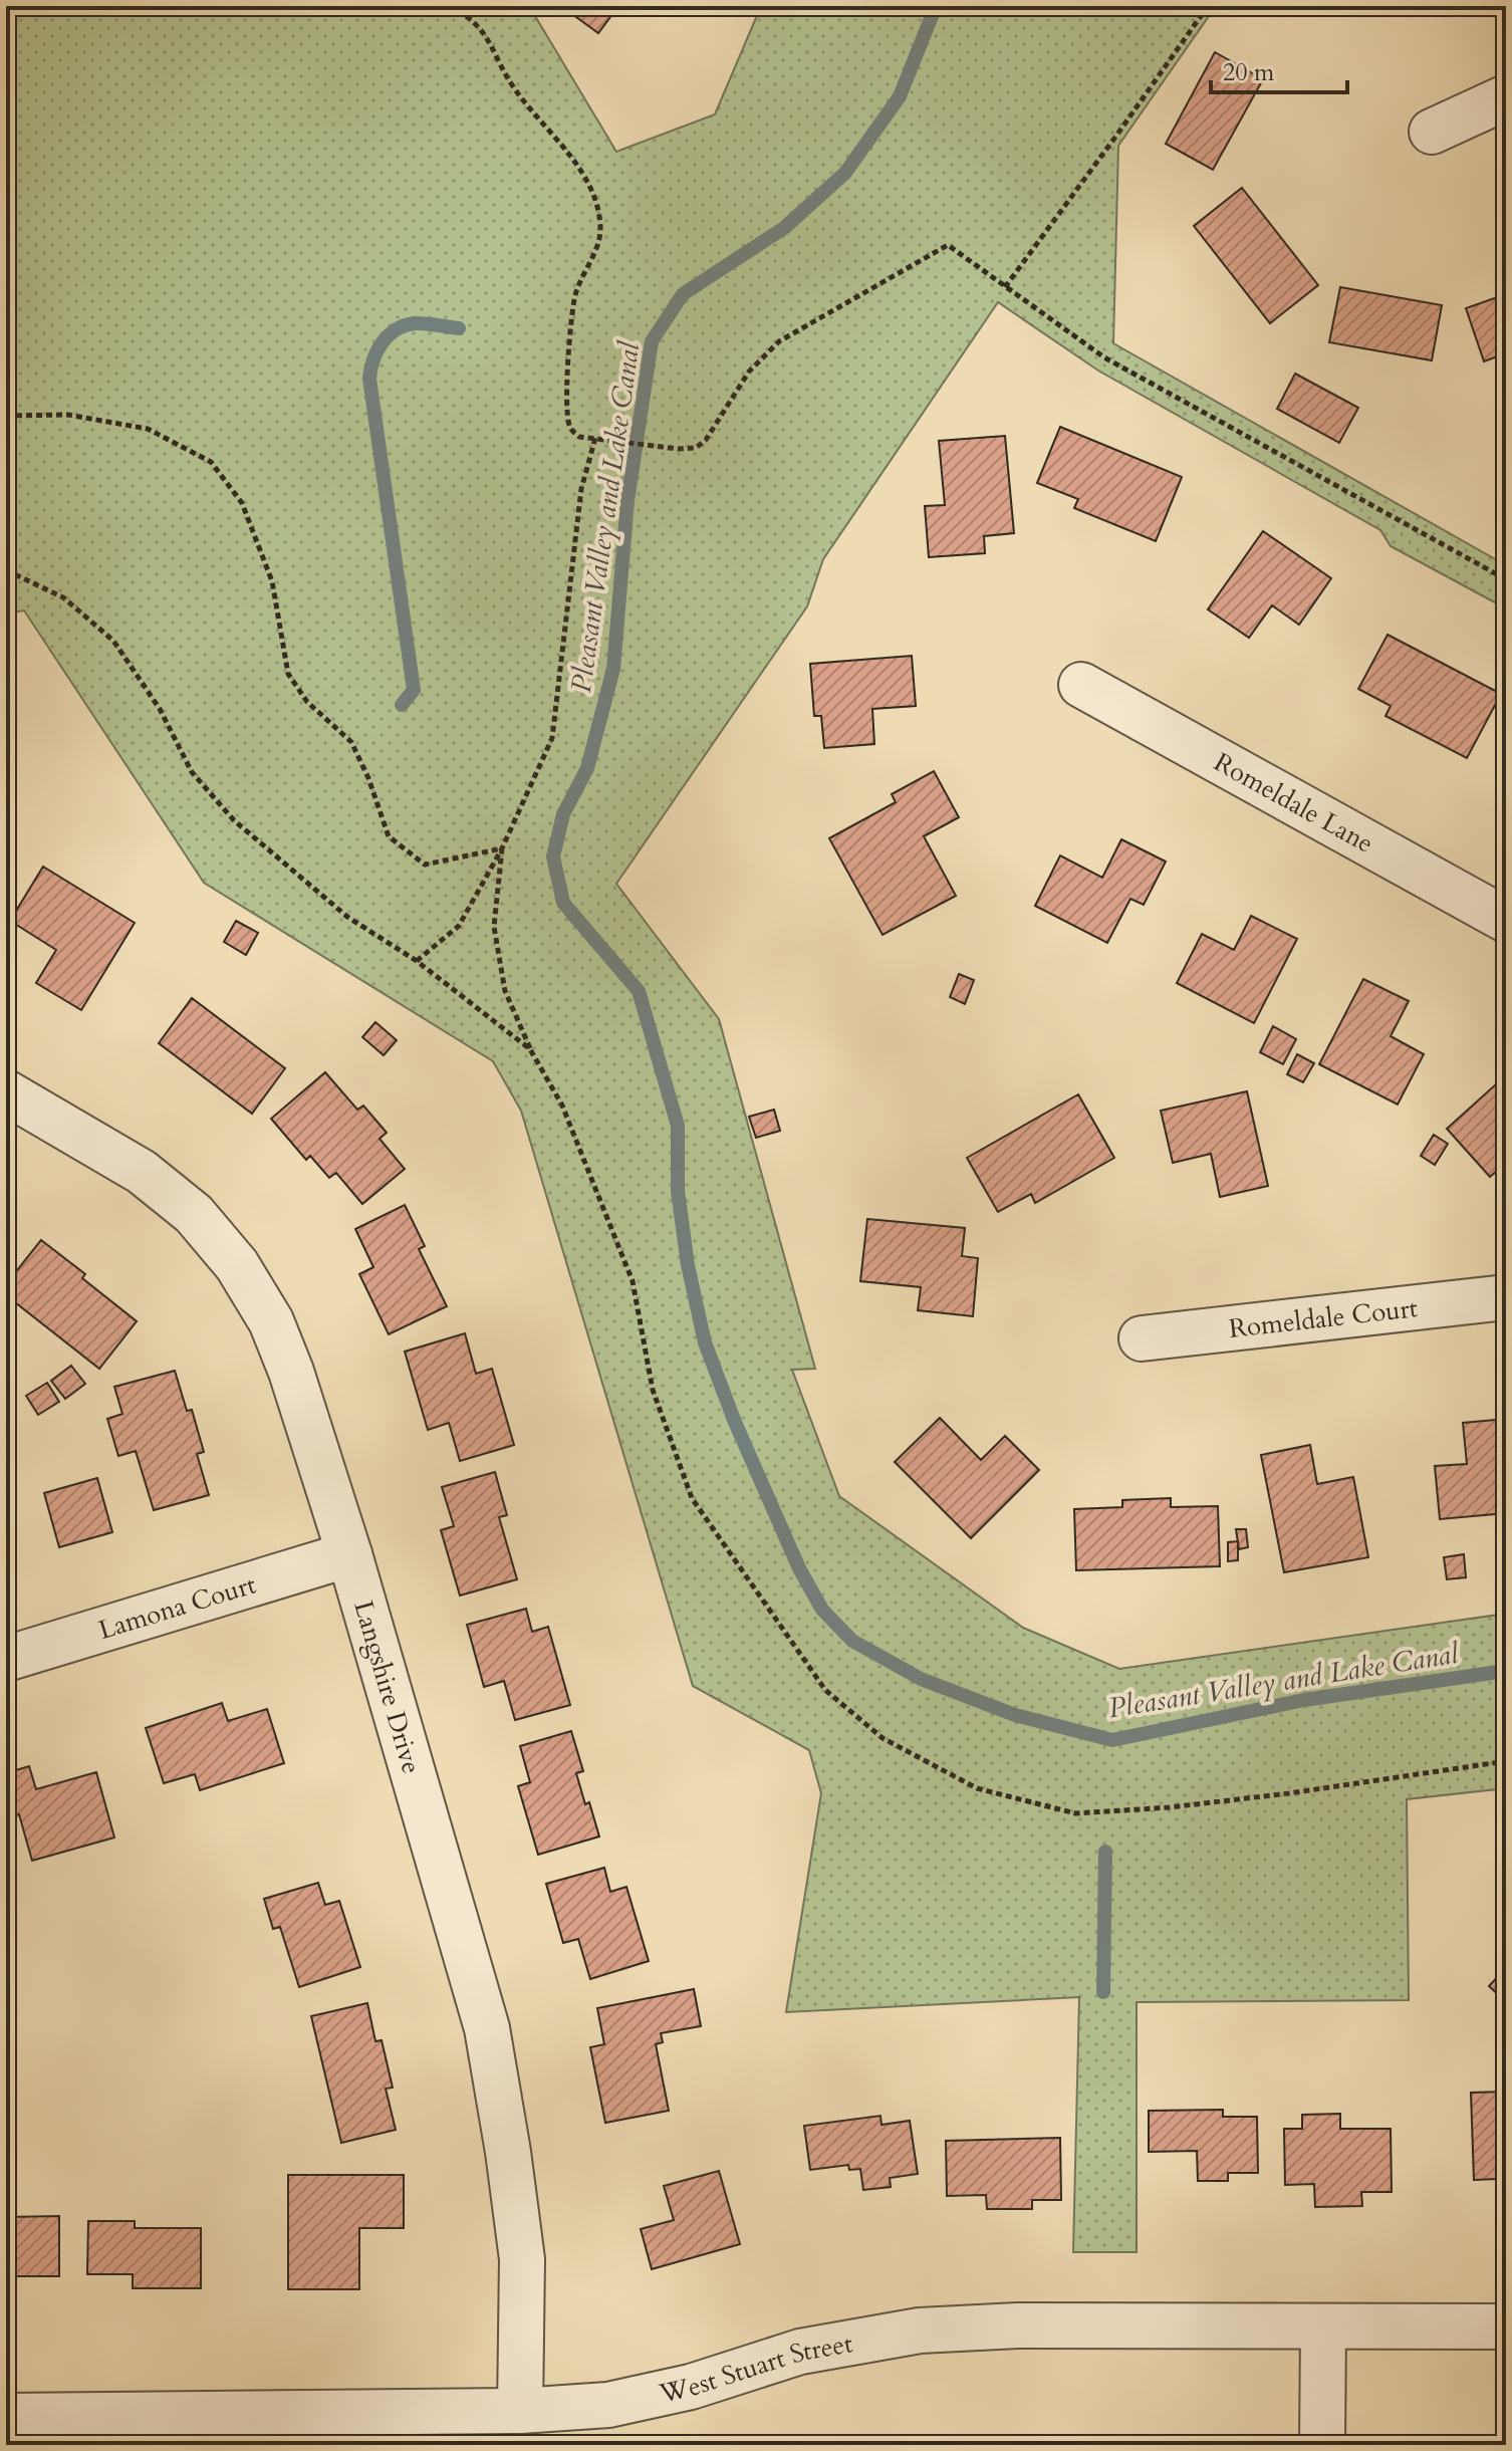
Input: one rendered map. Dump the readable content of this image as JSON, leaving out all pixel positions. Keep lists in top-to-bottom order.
{
  "streets": {
    "street": [
      "Romeldale Lane",
      "Romeldale Court",
      "Lamona Court",
      "Langshire Drive",
      "West Stuart Street"
    ]
  },
  "crossings": [
    ["Lamona Court", "Langshire Drive"],
    ["Langshire Drive", "West Stuart Street"]
  ],
  "water": ["Pleasant Valley and Lake Canal"],
  "scale_bar": "20 m"
}
